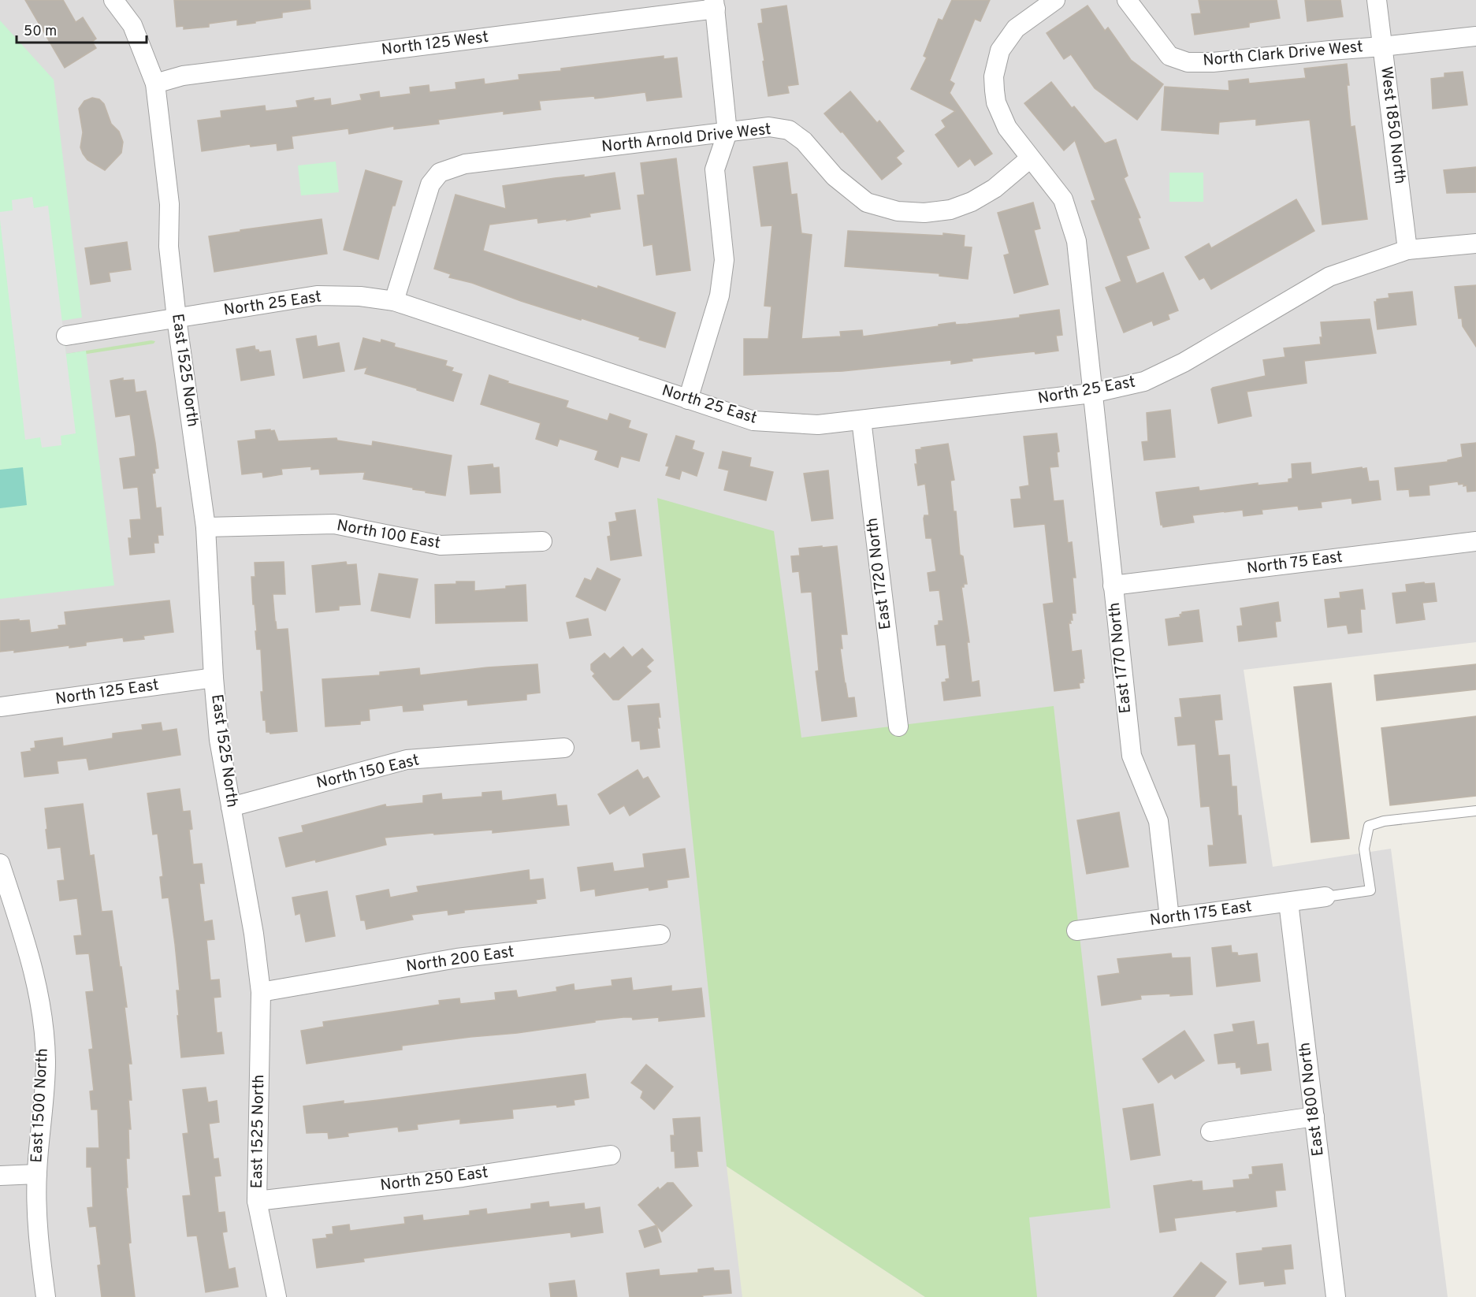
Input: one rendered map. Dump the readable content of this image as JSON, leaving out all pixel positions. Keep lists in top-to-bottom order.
{
  "streets": {
    "street": [
      "North 125 West",
      "North Clark Drive West",
      "West 1850 North",
      "North Arnold Drive West",
      "North 25 East",
      "East 1525 North",
      "North 100 East",
      "North 75 East",
      "East 1720 North",
      "East 1770 North",
      "North 125 East",
      "North 150 East",
      "North 175 East",
      "North 200 East",
      "East 1800 North",
      "East 1500 North",
      "North 250 East"
    ]
  },
  "crossings": [
    ["North 125 West", "East 1525 North"],
    ["North Clark Drive West", "West 1850 North"],
    ["West 1850 North", "North 25 East"],
    ["North Arnold Drive West", "North 25 East"],
    ["North Arnold Drive West", "East 1770 North"],
    ["North 25 East", "East 1525 North"],
    ["North 25 East", "East 1720 North"],
    ["North 25 East", "East 1770 North"],
    ["East 1525 North", "North 100 East"],
    ["East 1525 North", "North 125 East"],
    ["East 1525 North", "North 150 East"],
    ["East 1525 North", "North 200 East"],
    ["East 1525 North", "North 250 East"],
    ["North 75 East", "East 1770 North"],
    ["East 1770 North", "North 175 East"],
    ["North 175 East", "East 1800 North"]
  ],
  "scale_bar": "50 m"
}
